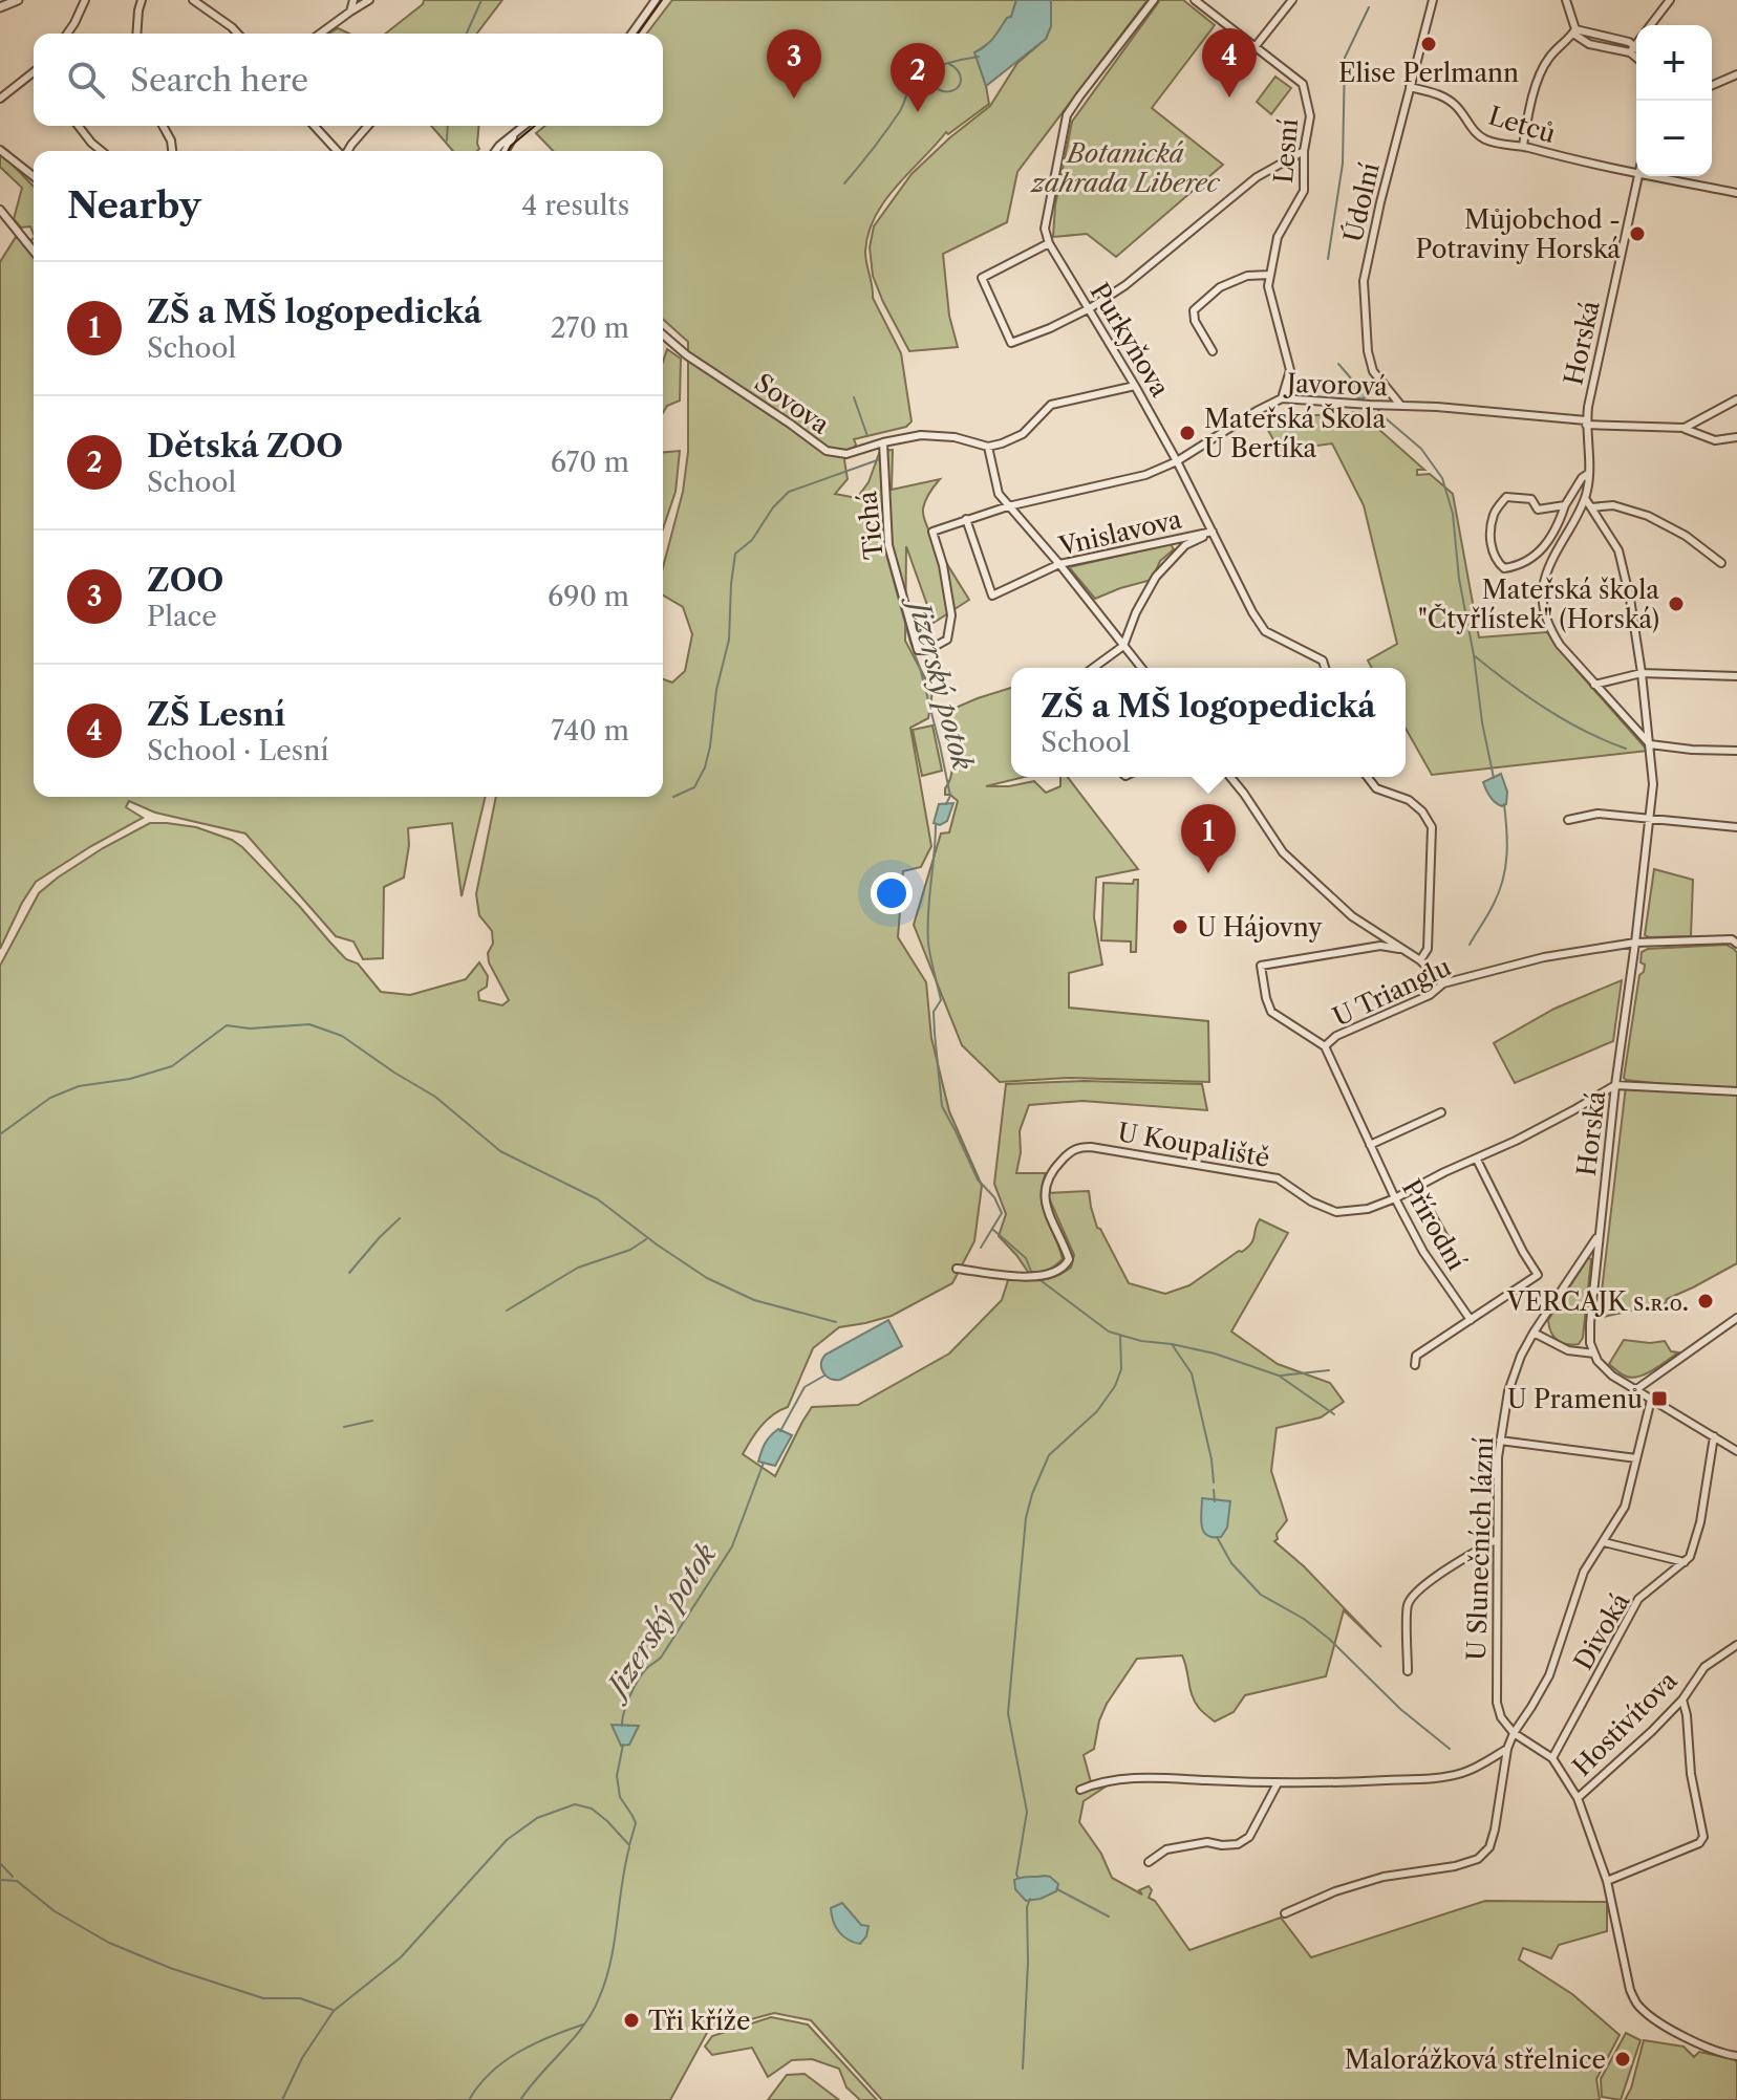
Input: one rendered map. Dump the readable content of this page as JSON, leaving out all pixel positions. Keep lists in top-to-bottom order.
{
  "streets": {
    "street": [
      "Letců",
      "Lesní",
      "Údolní",
      "Purkyňova",
      "Horská",
      "Javorová",
      "Sovova",
      "Tichá",
      "Vnislavova",
      "U Trianglu",
      "U Koupaliště",
      "Přírodní",
      "U Slunečních lázní",
      "Divoká",
      "Hostivítova"
    ]
  },
  "crossings": [
    ["Letců", "Údolní"],
    ["Lesní", "Javorová"],
    ["Údolní", "Javorová"],
    ["Purkyňova", "Javorová"],
    ["Purkyňova", "Vnislavova"],
    ["Horská", "Javorová"],
    ["Horská", "U Trianglu"],
    ["Horská", "U Koupaliště"],
    ["Horská", "U Slunečních lázní"],
    ["Javorová", "Tichá"],
    ["Javorová", "Vnislavova"],
    ["Sovova", "Tichá"],
    ["U Trianglu", "Přírodní"],
    ["U Koupaliště", "Přírodní"]
  ],
  "water": ["Jizerský potok"],
  "parks": ["Botanická zahrada Liberec"],
  "places": {
    "other": [
      "Elise Perlmann",
      "Můjobchod - Potraviny Horská",
      "Mateřská Škola U Bertíka",
      "Mateřská škola \"Čtyřlístek\" (Horská)",
      "U Hájovny",
      "VERCAJK s.ʀ.ᴏ.",
      "Tři kříže",
      "Malorážková střelnice"
    ],
    "transit": ["U Pramenů"]
  },
  "page": {
    "map_buttons": ["+", "−"],
    "pins": [
      "4",
      "3",
      "2",
      "1"
    ],
    "search": "Search here",
    "heading": ["Nearby", "4 results"],
    "list": [
      {
        "mark": "1",
        "name": "ZŠ a MŠ logopedická",
        "note": "School",
        "value": "270 m"
      },
      {
        "mark": "2",
        "name": "Dětská ZOO",
        "note": "School",
        "value": "670 m"
      },
      {
        "mark": "3",
        "name": "ZOO",
        "note": "Place",
        "value": "690 m"
      },
      {
        "mark": "4",
        "name": "ZŠ Lesní",
        "note": "School · Lesní",
        "value": "740 m"
      }
    ],
    "popup": ["ZŠ a MŠ logopedická", "School"]
  }
}
